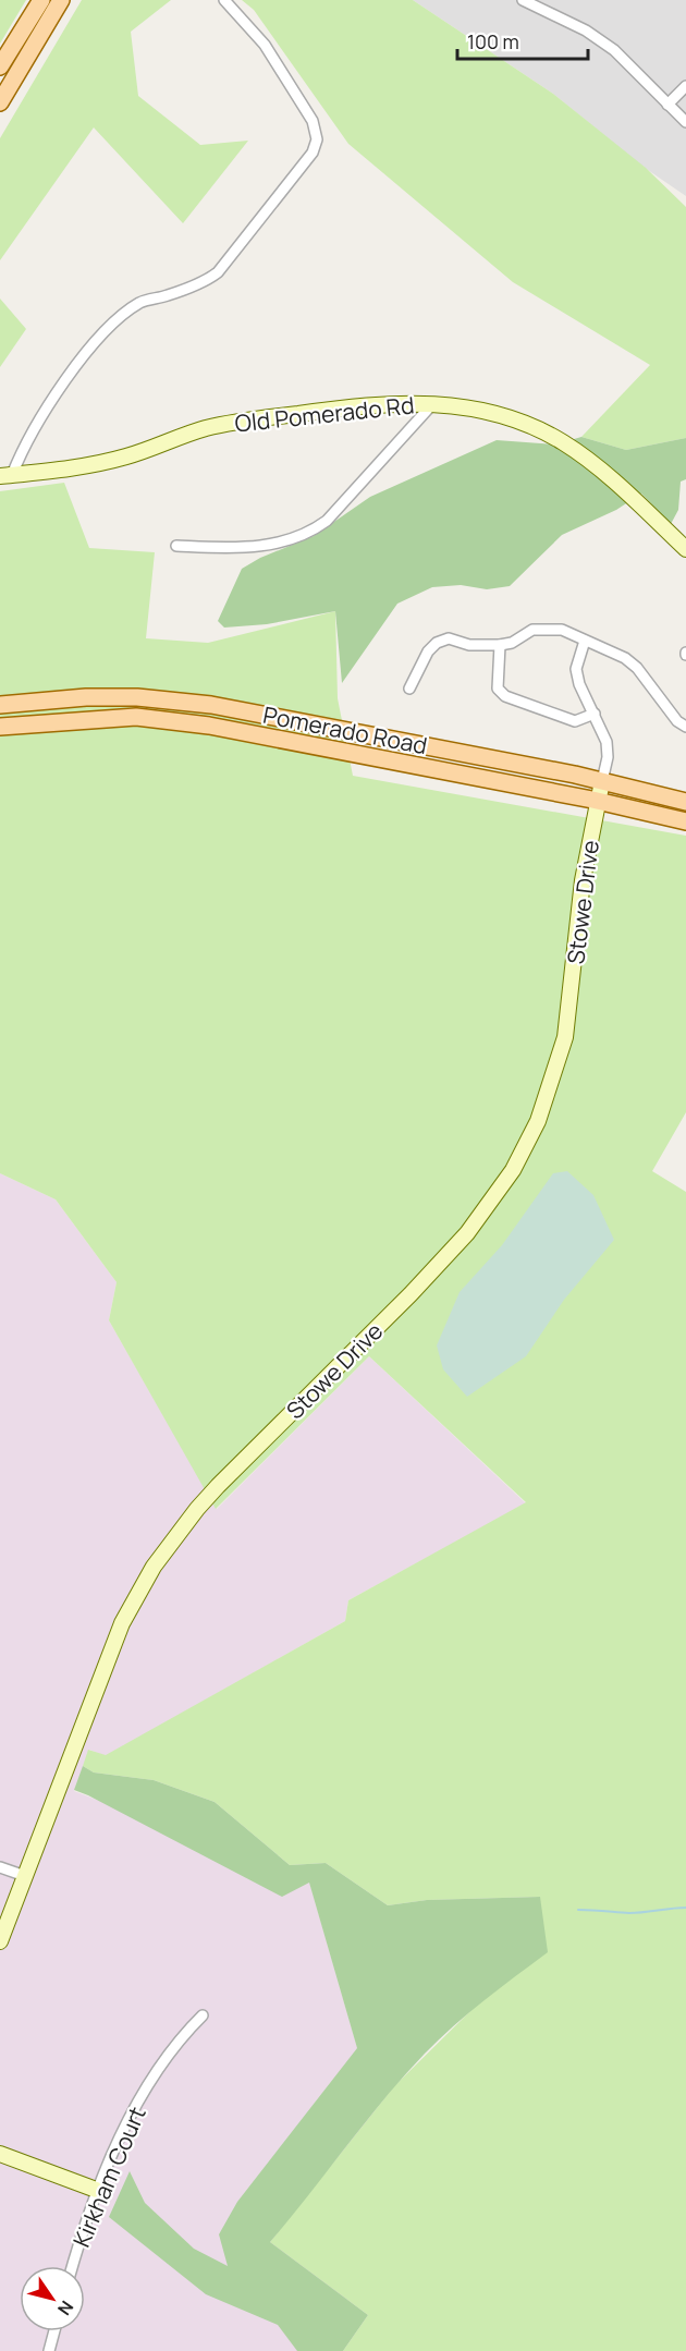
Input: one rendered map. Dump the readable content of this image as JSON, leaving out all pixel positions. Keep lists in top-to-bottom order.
{
  "streets": {
    "main road": ["Old Pomerado Rd", "Pomerado Road", "Stowe Drive"],
    "street": ["Kirkham Court"]
  },
  "crossings": [
    ["Pomerado Road", "Stowe Drive"]
  ],
  "scale_bar": "100 m",
  "north": "bottom right"
}
